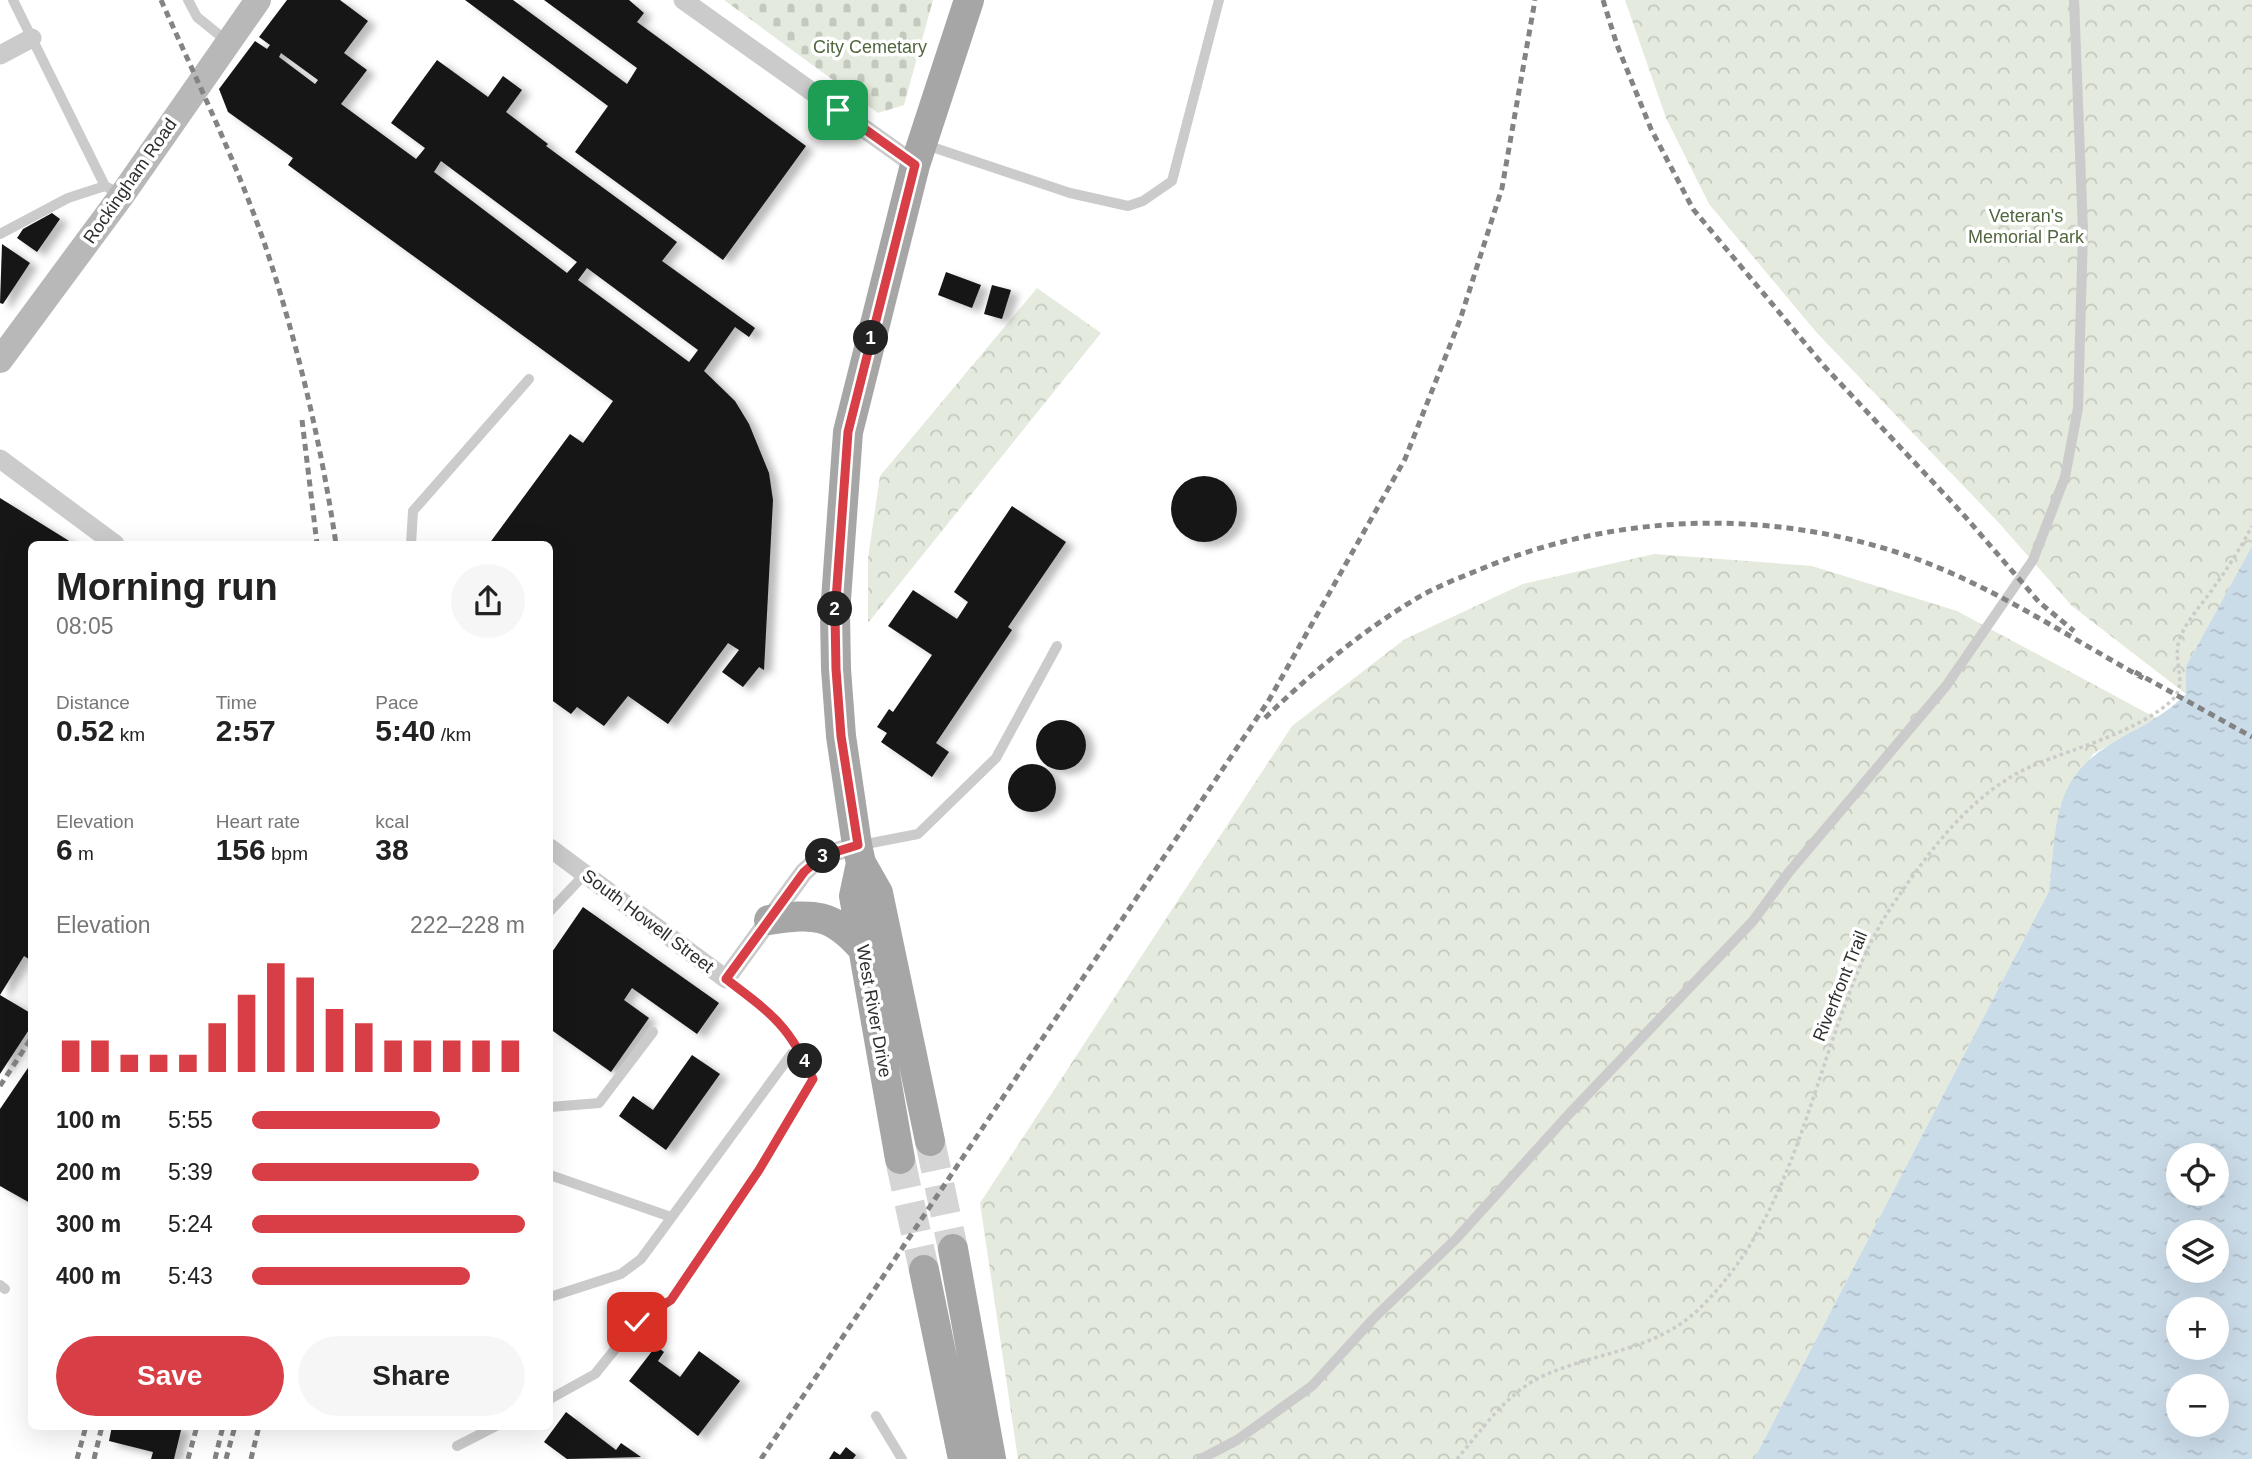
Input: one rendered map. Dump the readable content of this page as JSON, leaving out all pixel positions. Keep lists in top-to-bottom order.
{
  "streets": {
    "main road": ["West River Drive"],
    "street": ["Rockingham Road", "South Howell Street"],
    "path": ["Riverfront Trail"]
  },
  "crossings": [
    ["South Howell Street", "West River Drive"]
  ],
  "parks": ["City Cemetary", "Veteran's Memorial Park"],
  "page": {
    "pins": [
      "1",
      "2",
      "3",
      "4"
    ],
    "heading": ["Morning run", "08:05"],
    "stats": [
      ["Distance", "0.52 km"],
      ["Time", "2:57"],
      ["Pace", "5:40 /km"],
      ["Elevation", "6 m"],
      ["Heart rate", "156 bpm"],
      ["kcal", "38"]
    ],
    "chart": ["Elevation", "222–228 m"],
    "list": [
      {
        "name": "100 m",
        "note": "5:55"
      },
      {
        "name": "200 m",
        "note": "5:39"
      },
      {
        "name": "300 m",
        "note": "5:24"
      },
      {
        "name": "400 m",
        "note": "5:43"
      }
    ],
    "map_buttons": ["+", "−"],
    "buttons": ["Save", "Share"]
  }
}
